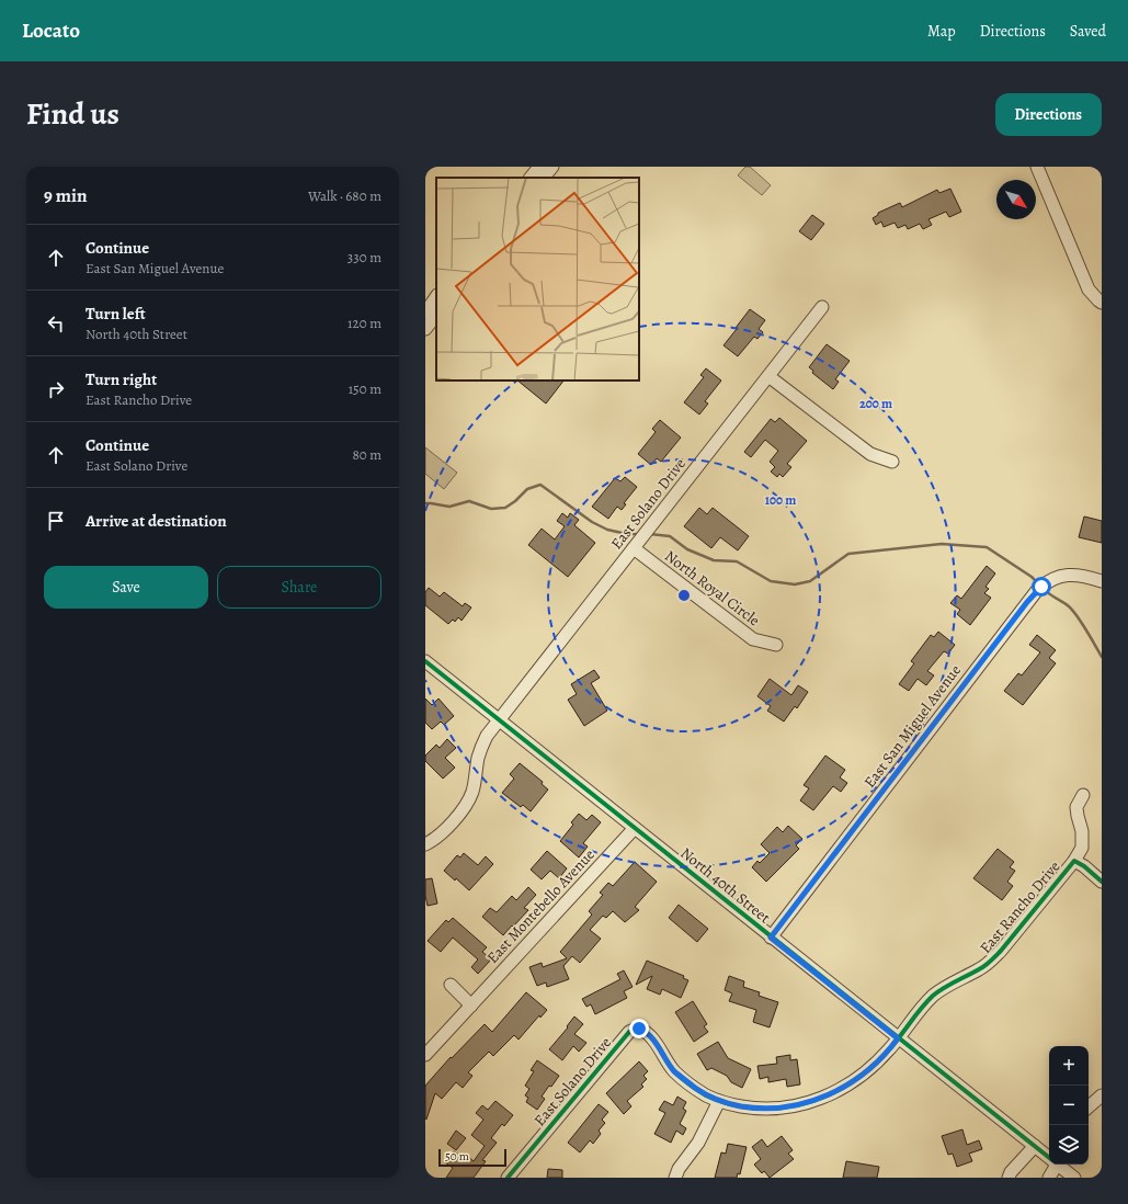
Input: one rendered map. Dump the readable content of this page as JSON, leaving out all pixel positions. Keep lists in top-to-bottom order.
{
  "streets": {
    "street": [
      "East Solano Drive",
      "North Royal Circle",
      "East San Miguel Avenue",
      "North 40th Street",
      "East Montebello Avenue",
      "East Rancho Drive"
    ]
  },
  "crossings": [
    ["East Solano Drive", "North Royal Circle"],
    ["East Solano Drive", "North 40th Street"],
    ["East Solano Drive", "East Rancho Drive"],
    ["East San Miguel Avenue", "North 40th Street"],
    ["North 40th Street", "East Montebello Avenue"],
    ["North 40th Street", "East Rancho Drive"]
  ],
  "scale_bar": "50 m",
  "north": "bottom right",
  "page": {
    "header": "Locato",
    "nav": ["Map", "Directions", "Saved"],
    "title": "Find us",
    "buttons": [
      "Directions",
      ["Save", "Share"]
    ],
    "heading": ["9 min", "Walk · 680 m"],
    "list": [
      ["Continue", "East San Miguel Avenue", "330 m"],
      ["Turn left", "North 40th Street", "120 m"],
      ["Turn right", "East Rancho Drive", "150 m"],
      ["Continue", "East Solano Drive", "80 m"],
      "Arrive at destination"
    ],
    "map_buttons": ["+", "−"],
    "scale": "50 m"
  },
  "rings": ["200 m", "100 m"]
}
